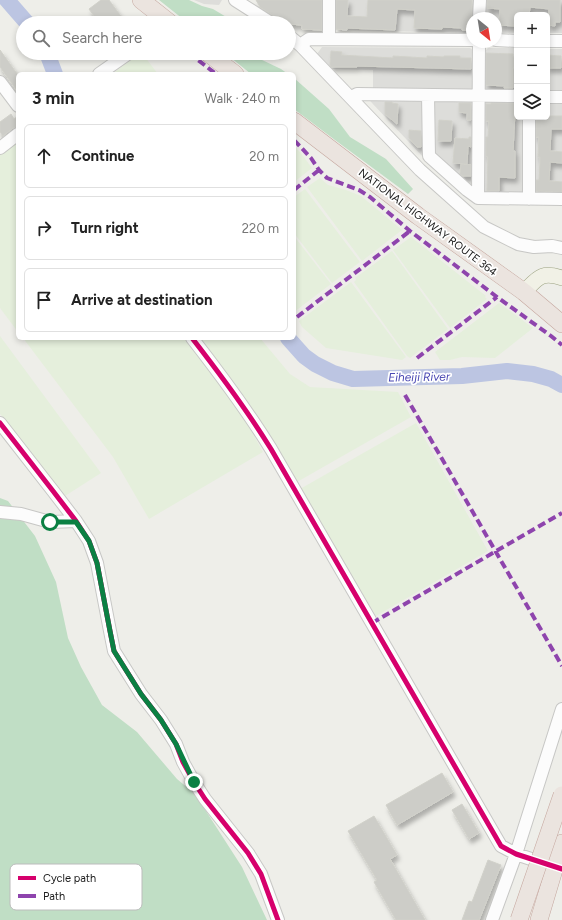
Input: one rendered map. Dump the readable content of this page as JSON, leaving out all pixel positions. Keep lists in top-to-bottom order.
{
  "streets": {
    "highway": ["NATIONAL HIGHWAY ROUTE 364"]
  },
  "water": ["Eiheiji River"],
  "legend": ["Cycle path", "Path"],
  "north": "bottom right",
  "page": {
    "map_buttons": ["+", "−"],
    "search": "Search here",
    "heading": ["3 min", "Walk · 240 m"],
    "list": [
      ["Continue", "20 m"],
      ["Turn right", "220 m"],
      "Arrive at destination"
    ]
  }
}
